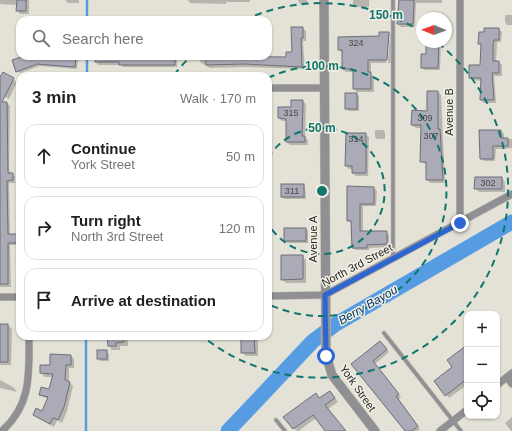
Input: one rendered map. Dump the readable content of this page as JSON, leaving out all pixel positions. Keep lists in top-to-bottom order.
{
  "streets": {
    "street": [
      "Avenue B",
      "Avenue A",
      "North 3rd Street",
      "York Street"
    ]
  },
  "crossings": [
    ["Avenue B", "North 3rd Street"],
    ["Avenue A", "North 3rd Street"],
    ["Avenue A", "York Street"]
  ],
  "water": ["Berry Bayou"],
  "house_numbers": [
    "324",
    "315",
    "309",
    "307",
    "314",
    "302",
    "311"
  ],
  "north": "left",
  "page": {
    "search": "Search here",
    "heading": ["3 min", "Walk · 170 m"],
    "list": [
      ["Continue", "York Street", "50 m"],
      ["Turn right", "North 3rd Street", "120 m"],
      "Arrive at destination"
    ],
    "map_buttons": ["+", "−"]
  },
  "rings": ["150 m", "100 m", "50 m"]
}
